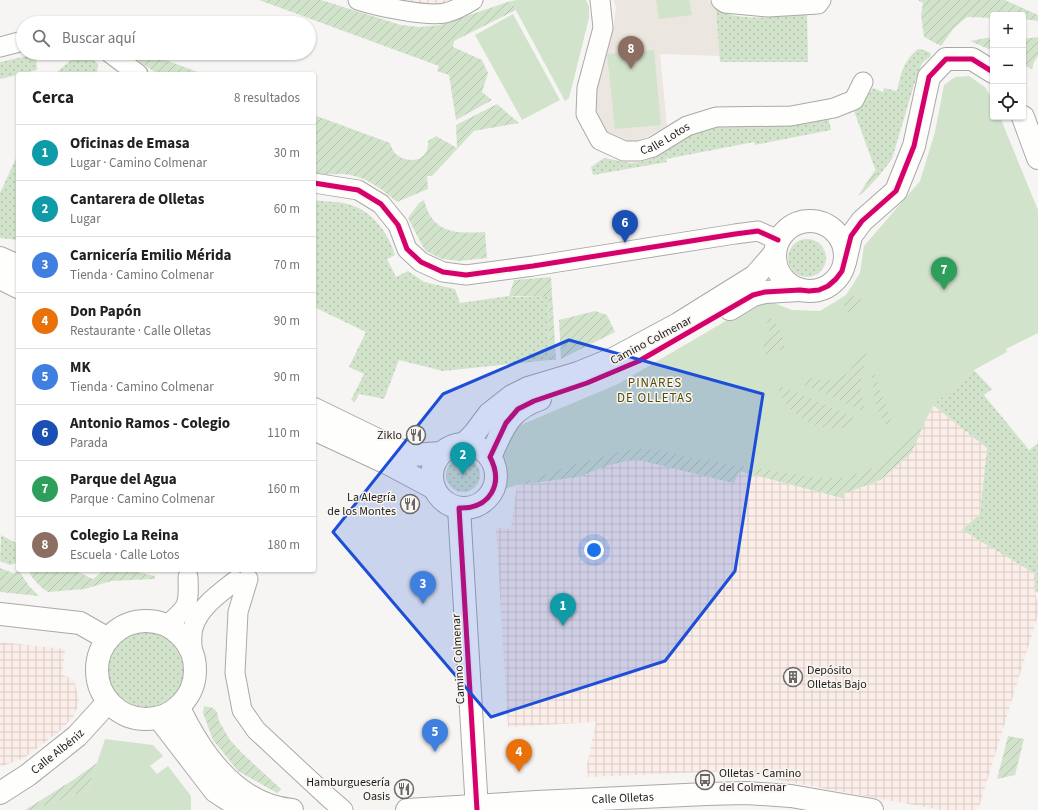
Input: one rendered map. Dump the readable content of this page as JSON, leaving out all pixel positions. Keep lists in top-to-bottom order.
{
  "streets": {
    "main road": ["Camino Colmenar", "Calle Albéniz", "Calle Olletas"],
    "street": ["Calle Lotos"]
  },
  "crossings": [
    ["Camino Colmenar", "Calle Olletas"]
  ],
  "districts": ["PINARES DE OLLETAS"],
  "places": {
    "restaurant": ["Ziklo", "La Alegría de los Montes", "Hamburguesería Oasis"],
    "building": ["Depósito Olletas Bajo"],
    "bus stop": ["Olletas - Camino del Colmenar"]
  },
  "page": {
    "map_buttons": ["+", "−"],
    "search": "Buscar aquí",
    "pins": [
      "8",
      "6",
      "7",
      "2",
      "3",
      "1",
      "5",
      "4"
    ],
    "heading": ["Cerca", "8 resultados"],
    "list": [
      {
        "mark": "1",
        "name": "Oficinas de Emasa",
        "note": "Lugar · Camino Colmenar",
        "value": "30 m"
      },
      {
        "mark": "2",
        "name": "Cantarera de Olletas",
        "note": "Lugar",
        "value": "60 m"
      },
      {
        "mark": "3",
        "name": "Carnicería Emilio Mérida",
        "note": "Tienda · Camino Colmenar",
        "value": "70 m"
      },
      {
        "mark": "4",
        "name": "Don Papón",
        "note": "Restaurante · Calle Olletas",
        "value": "90 m"
      },
      {
        "mark": "5",
        "name": "MK",
        "note": "Tienda · Camino Colmenar",
        "value": "90 m"
      },
      {
        "mark": "6",
        "name": "Antonio Ramos - Colegio",
        "note": "Parada",
        "value": "110 m"
      },
      {
        "mark": "7",
        "name": "Parque del Agua",
        "note": "Parque · Camino Colmenar",
        "value": "160 m"
      },
      {
        "mark": "8",
        "name": "Colegio La Reina",
        "note": "Escuela · Calle Lotos",
        "value": "180 m"
      }
    ]
  }
}
